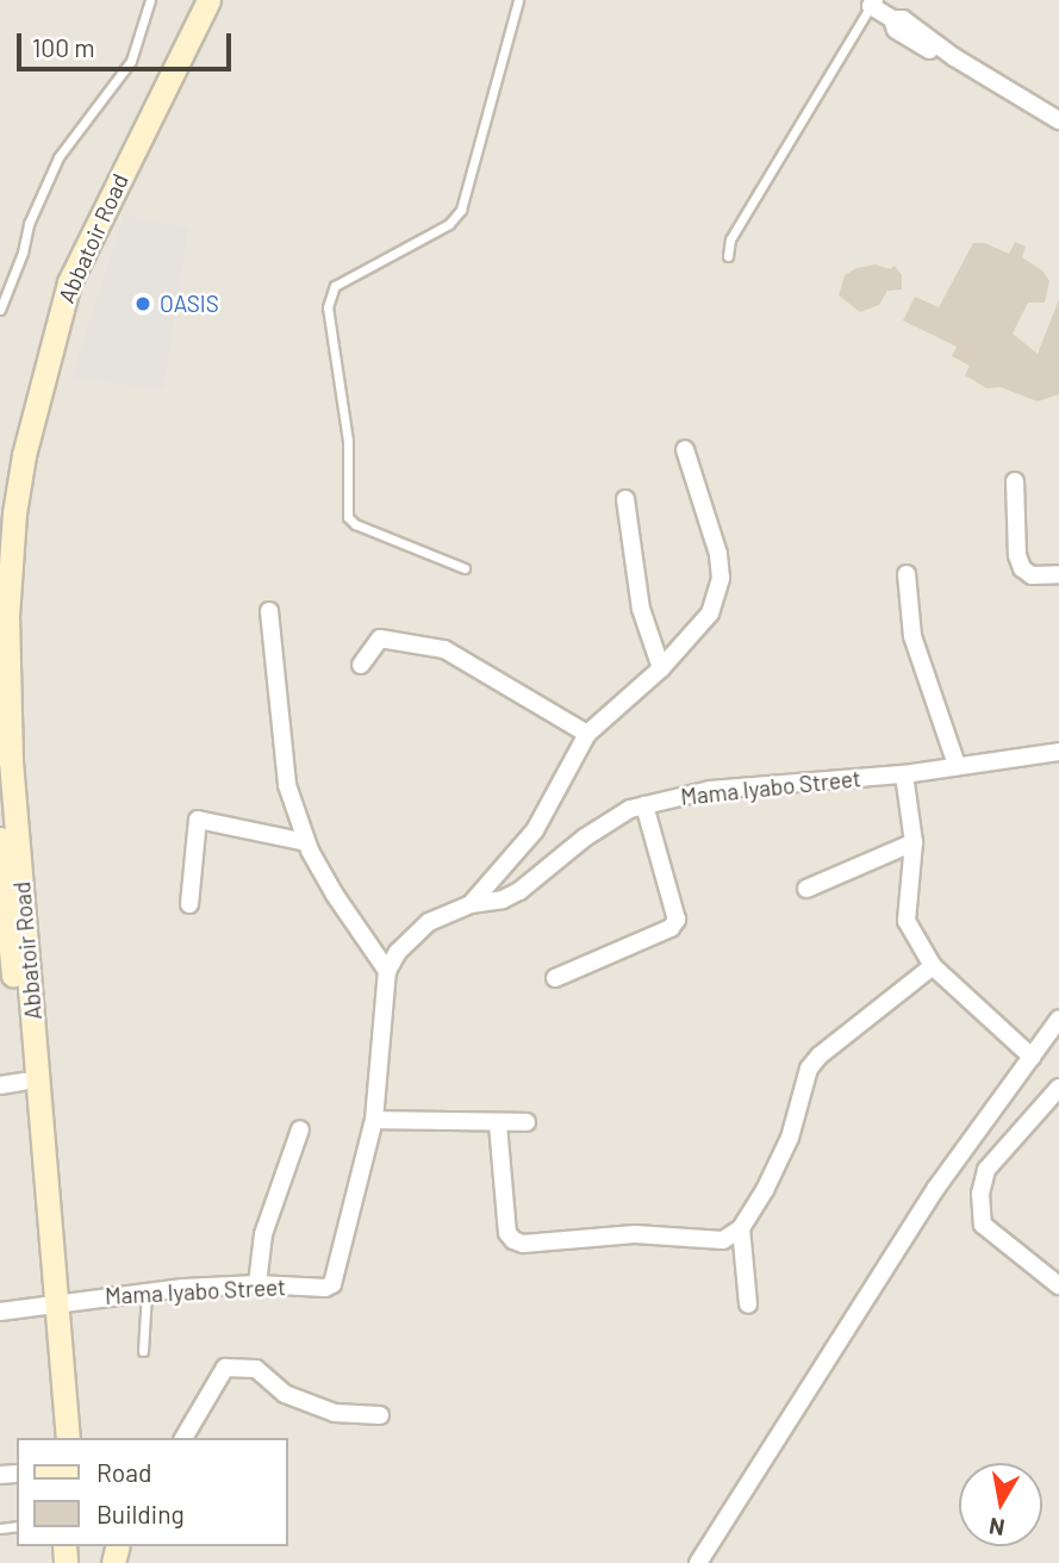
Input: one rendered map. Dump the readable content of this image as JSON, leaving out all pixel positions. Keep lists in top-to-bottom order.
{
  "streets": {
    "street": ["Abbatoir Road", "Mama Iyabo Street"]
  },
  "crossings": [
    ["Abbatoir Road", "Mama Iyabo Street"]
  ],
  "places": ["OASIS"],
  "legend": ["Road", "Building"],
  "scale_bar": "100 m",
  "north": "bottom"
}
